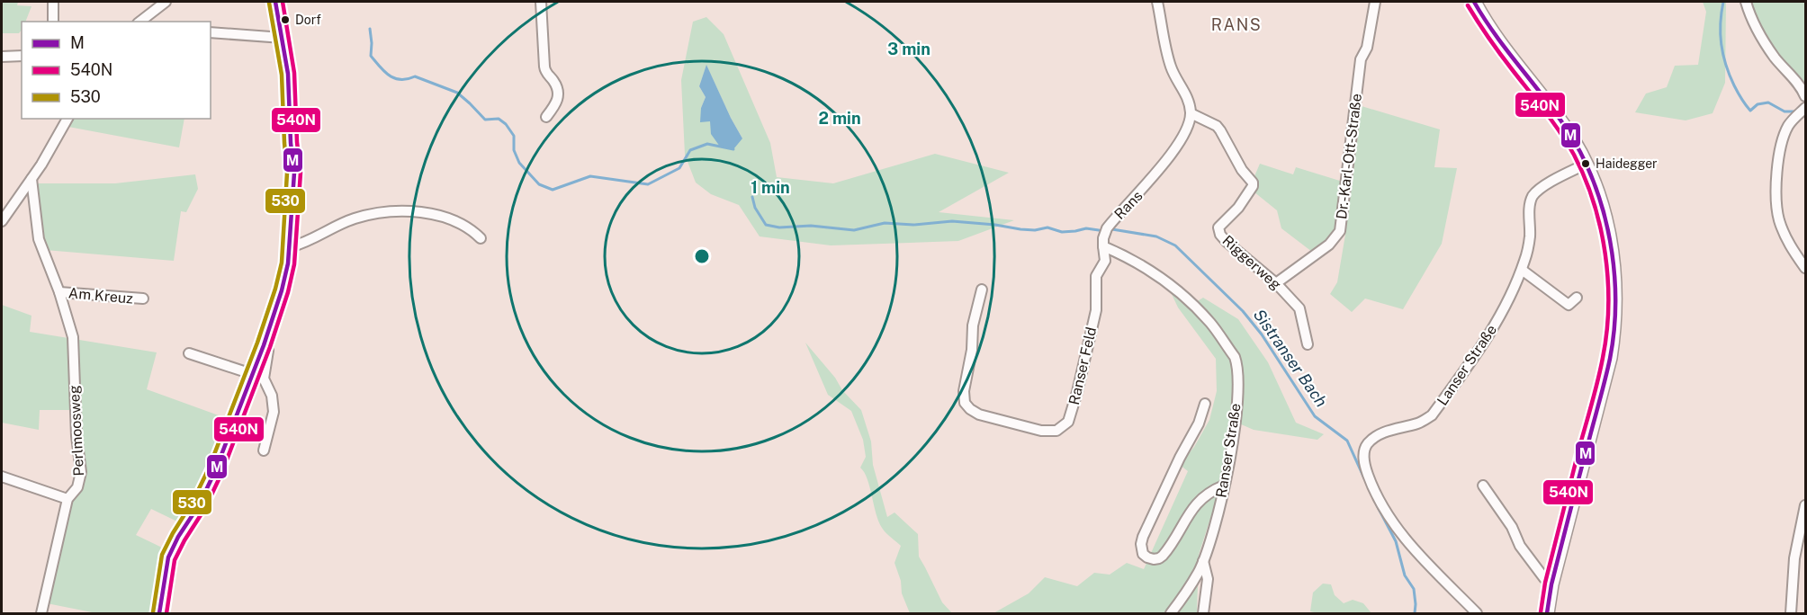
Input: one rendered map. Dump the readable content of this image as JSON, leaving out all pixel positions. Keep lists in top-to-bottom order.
{
  "streets": {
    "street": [
      "Dr.-Karl-Ott-Straße",
      "Rans",
      "Riggerweg",
      "Am Kreuz",
      "Lanser Straße",
      "Ranser Feld",
      "Perlmoosweg",
      "Ranser Straße"
    ]
  },
  "crossings": [
    ["Dr.-Karl-Ott-Straße", "Riggerweg"],
    ["Rans", "Riggerweg"],
    ["Rans", "Ranser Feld"],
    ["Rans", "Ranser Straße"],
    ["Am Kreuz", "Perlmoosweg"],
    ["Ranser Feld", "Ranser Straße"]
  ],
  "districts": ["RANS"],
  "water": ["Sistranser Bach"],
  "places": ["Dorf", "Haidegger"],
  "lines": ["transit line M", "transit line 540N", "transit line 530"],
  "legend": ["M", "540N", "530"],
  "rings": ["3 min", "2 min", "1 min"]
}
